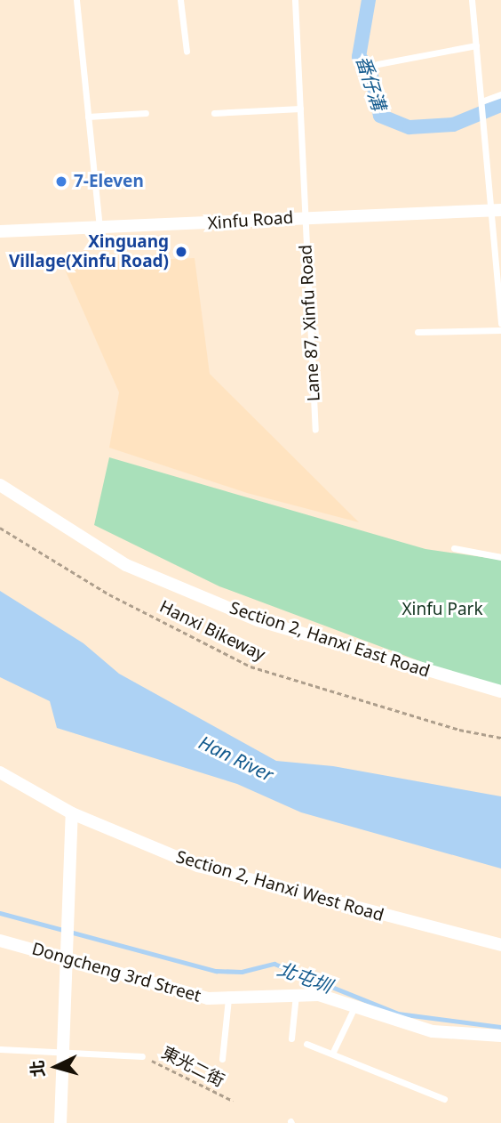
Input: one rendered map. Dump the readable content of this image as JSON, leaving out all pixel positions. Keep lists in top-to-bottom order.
{
  "streets": {
    "street": [
      "Xinfu Road",
      "Section 2, Hanxi East Road",
      "Section 2, Hanxi West Road",
      "Dongcheng 3rd Street"
    ],
    "lane": ["Lane 87, Xinfu Road"],
    "path": ["Hanxi Bikeway", "東光二街"]
  },
  "crossings": [
    ["Xinfu Road", "Lane 87, Xinfu Road"]
  ],
  "water": ["番仔溝", "Han River", "北屯圳"],
  "parks": ["Xinfu Park"],
  "places": ["7-Eleven", "Xinguang Village(Xinfu Road)"],
  "north": "left"
}
